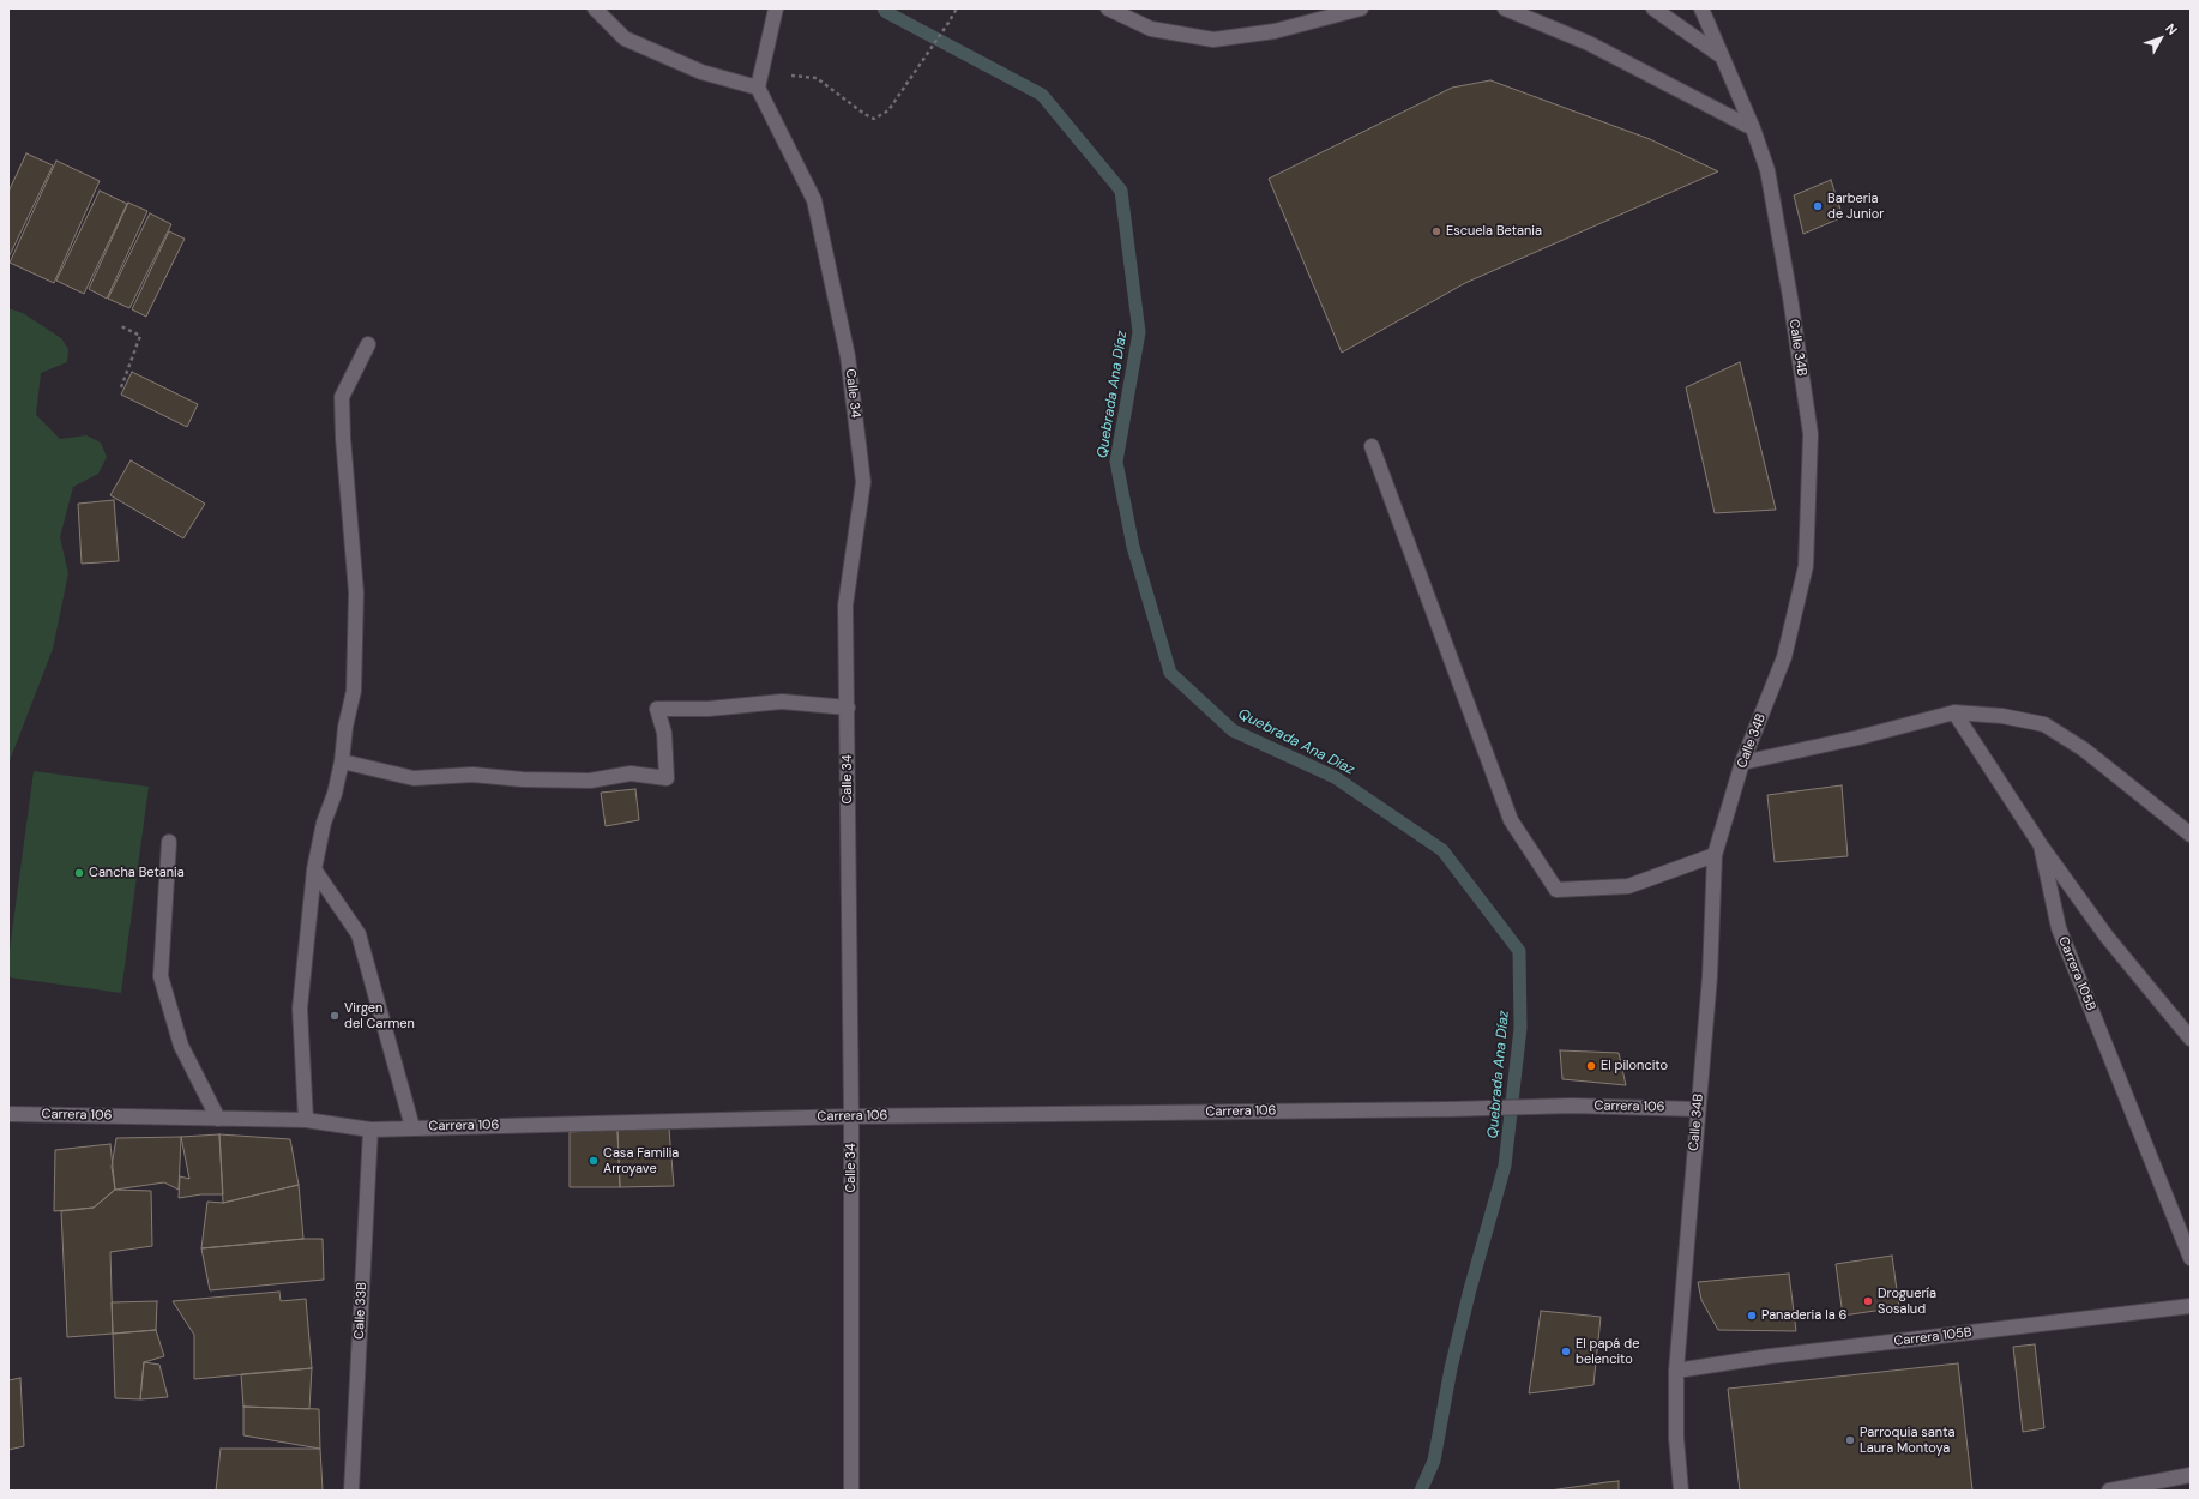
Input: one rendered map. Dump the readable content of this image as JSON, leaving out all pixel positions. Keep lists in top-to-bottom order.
{
  "streets": {
    "street": [
      "Calle 34B",
      "Calle 34",
      "Carrera 105B",
      "Carrera 106",
      "Calle 33B"
    ]
  },
  "crossings": [
    ["Calle 34B", "Carrera 105B"],
    ["Calle 34B", "Carrera 106"],
    ["Calle 34", "Carrera 106"],
    ["Carrera 106", "Calle 33B"]
  ],
  "water": ["Quebrada Ana Díaz"],
  "places": [
    "Barberia de Junior",
    "Escuela Betania",
    "Cancha Betania",
    "Virgen del Carmen",
    "El piloncito",
    "Casa Familia Arroyave",
    "Droguería Sosalud",
    "Panaderia la 6",
    "El papá de belencito",
    "Parroquia santa Laura Montoya"
  ],
  "north": "top right"
}
